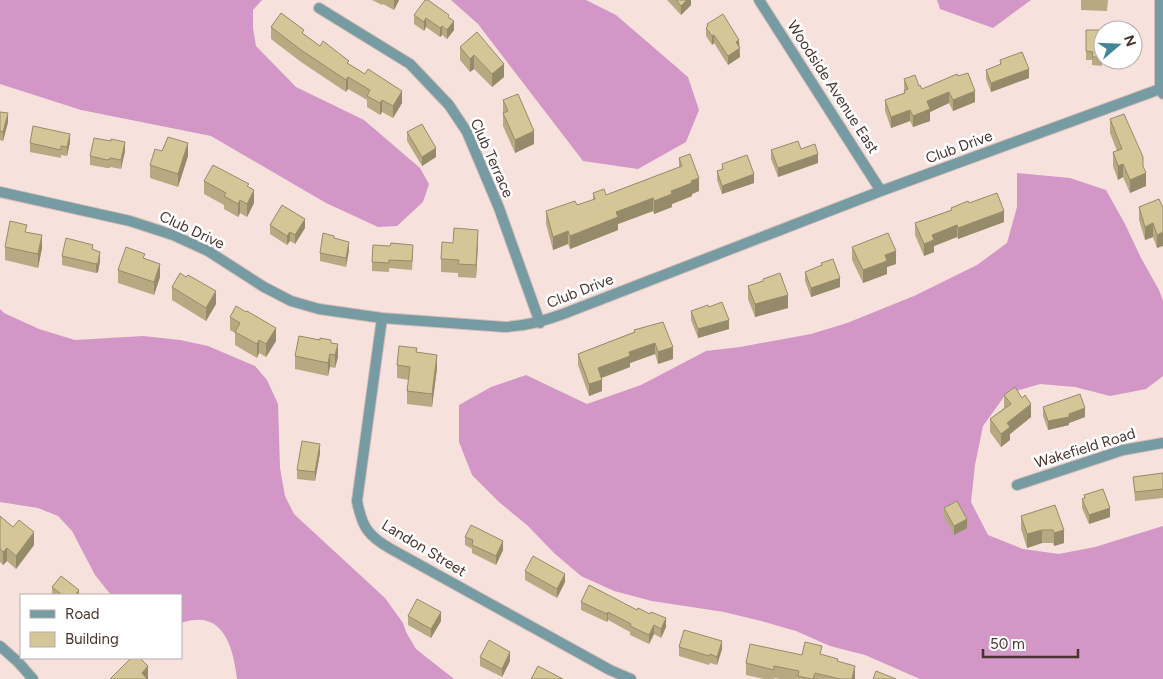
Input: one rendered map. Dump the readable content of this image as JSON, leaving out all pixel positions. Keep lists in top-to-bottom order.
{
  "streets": {
    "street": [
      "Woodside Avenue East",
      "Club Drive",
      "Club Terrace",
      "Wakefield Road",
      "Landon Street"
    ]
  },
  "crossings": [
    ["Woodside Avenue East", "Club Drive"],
    ["Club Drive", "Club Terrace"],
    ["Club Drive", "Landon Street"]
  ],
  "legend": ["Road", "Building"],
  "scale_bar": "50 m",
  "north": "right"
}
